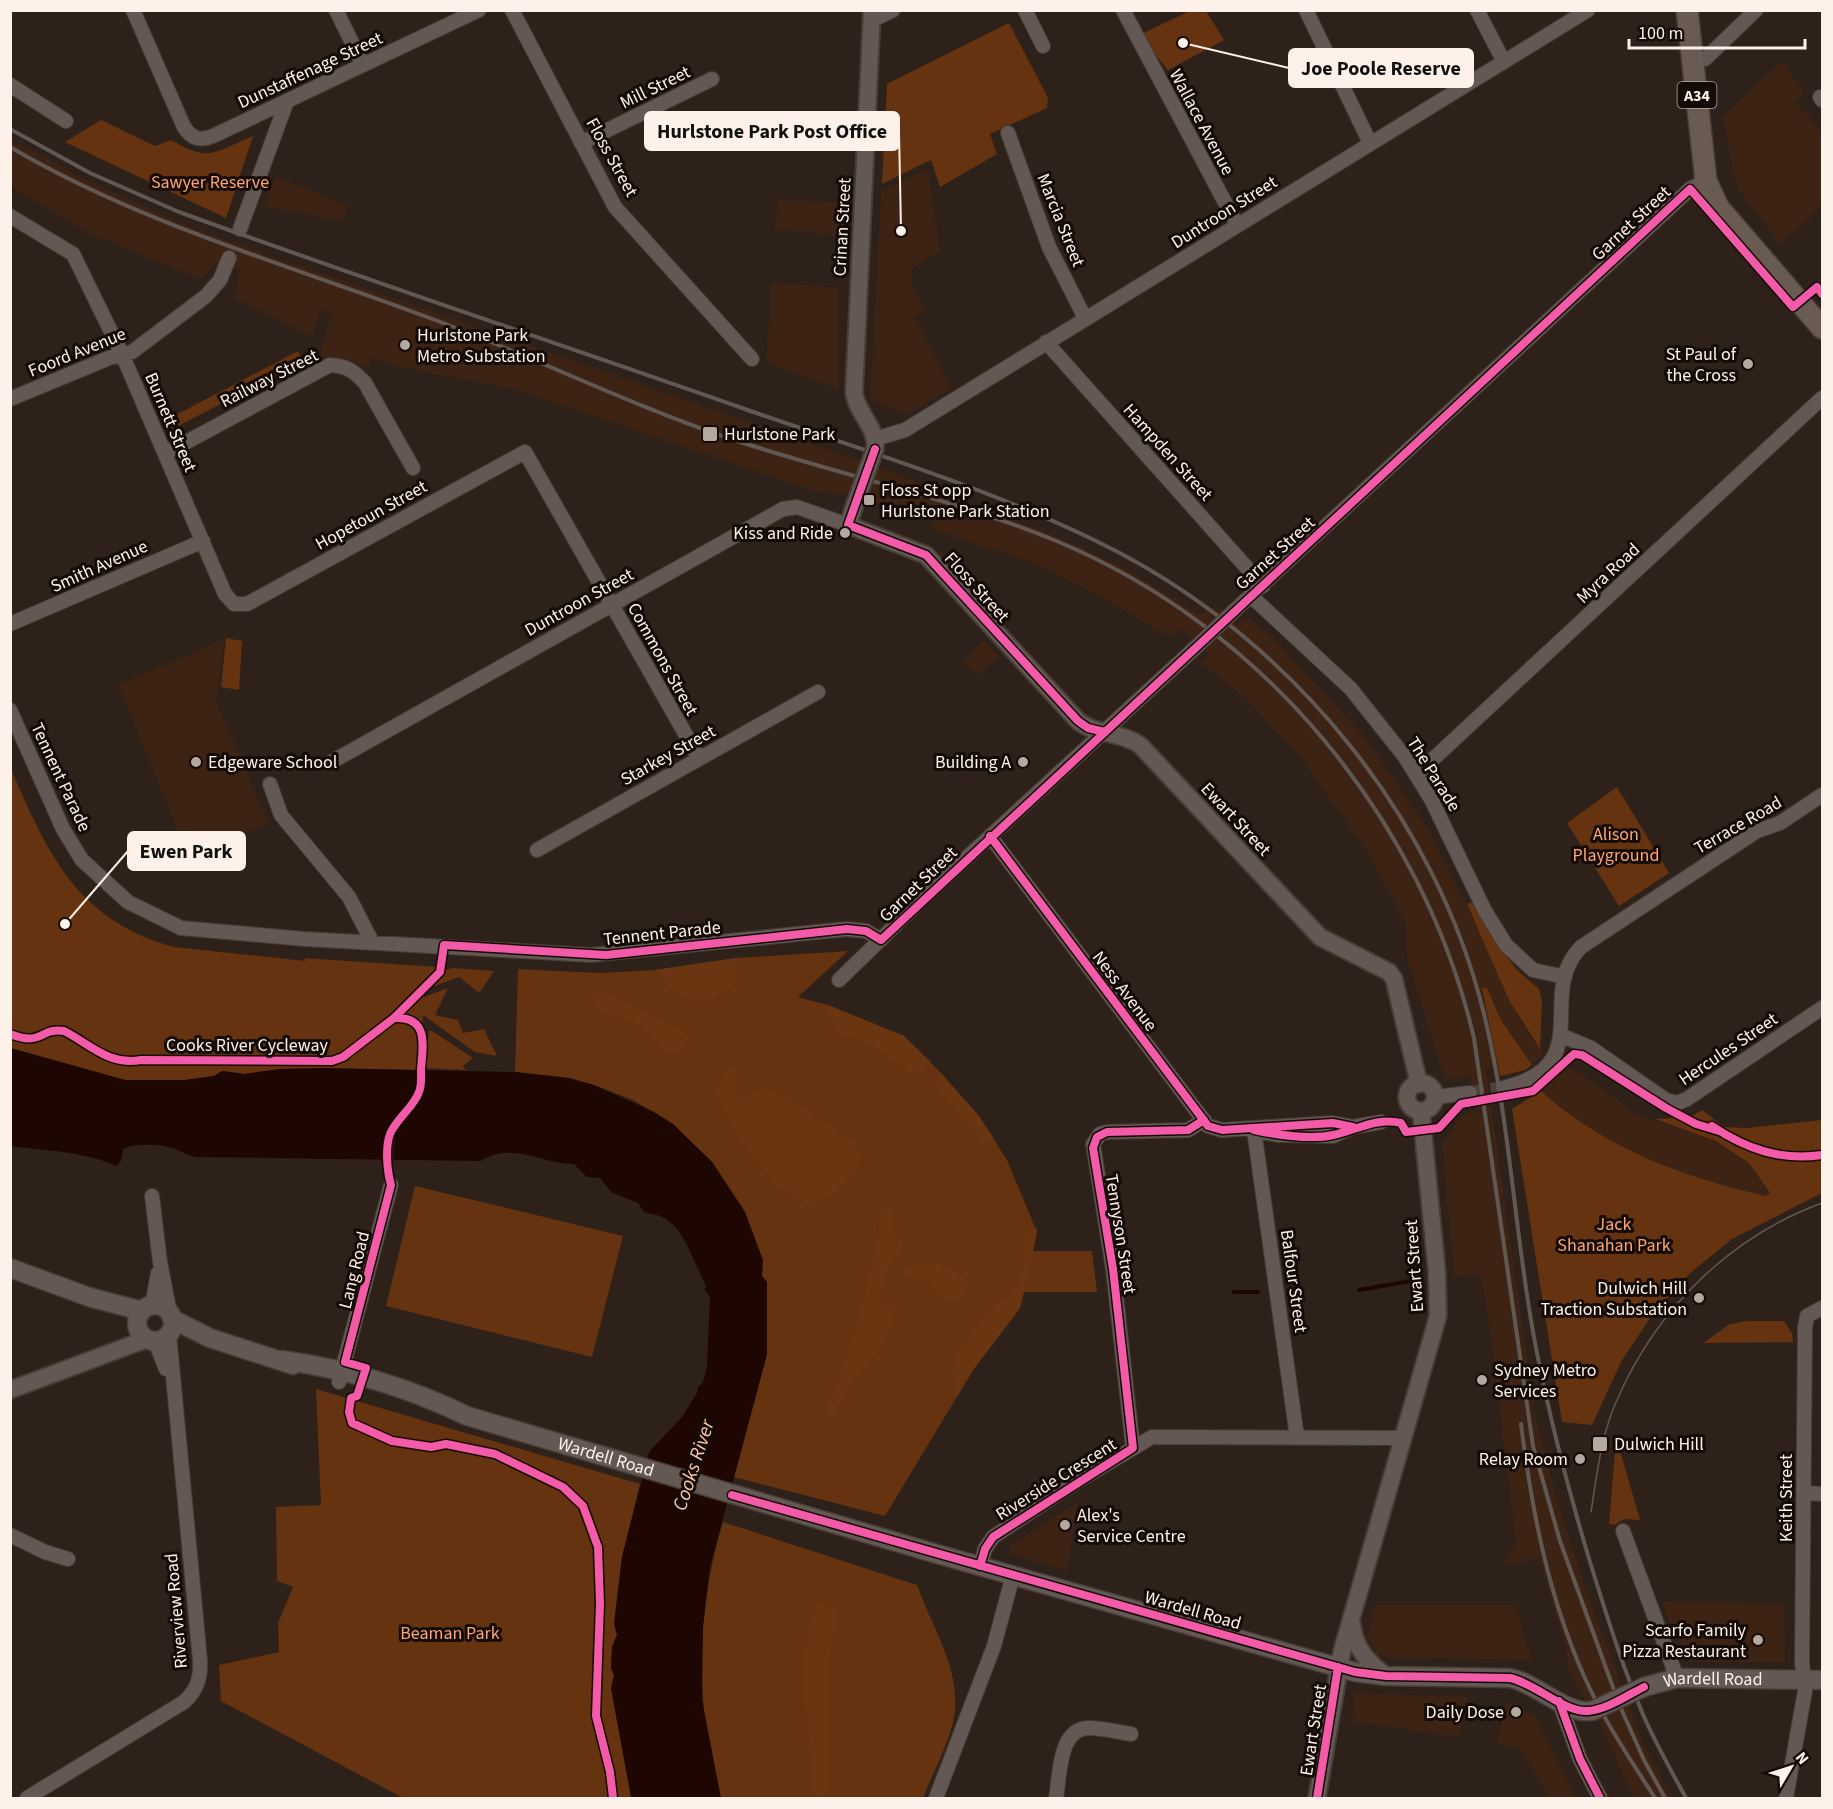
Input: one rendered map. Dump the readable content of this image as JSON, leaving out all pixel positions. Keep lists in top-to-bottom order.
{
  "streets": {
    "highway": ["A34"],
    "main road": ["Wardell Road"],
    "street": [
      "Dunstaffenage Street",
      "Mill Street",
      "Wallace Avenue",
      "Floss Street",
      "Duntroon Street",
      "Marcia Street",
      "Garnet Street",
      "Crinan Street",
      "Foord Avenue",
      "Railway Street",
      "Burnett Street",
      "Hampden Street",
      "Hopetoun Street",
      "Smith Avenue",
      "Myra Road",
      "Commons Street",
      "Starkey Street",
      "The Parade",
      "Tennent Parade",
      "Ewart Street",
      "Terrace Road",
      "Ness Avenue",
      "Hercules Street",
      "Tennyson Street",
      "Lang Road",
      "Balfour Street",
      "Riverside Crescent",
      "Keith Street",
      "Riverview Road"
    ],
    "cycle path": ["Cooks River Cycleway"]
  },
  "crossings": [
    ["Mill Street", "Floss Street"],
    ["A34", "Garnet Street"],
    ["Wallace Avenue", "Duntroon Street"],
    ["Floss Street", "Duntroon Street"],
    ["Floss Street", "Garnet Street"],
    ["Floss Street", "Ewart Street"],
    ["Duntroon Street", "Marcia Street"],
    ["Duntroon Street", "Crinan Street"],
    ["Duntroon Street", "Hampden Street"],
    ["Duntroon Street", "Commons Street"],
    ["Garnet Street", "Hampden Street"],
    ["Garnet Street", "The Parade"],
    ["Garnet Street", "Tennent Parade"],
    ["Garnet Street", "Ewart Street"],
    ["Garnet Street", "Ness Avenue"],
    ["Foord Avenue", "Burnett Street"],
    ["Railway Street", "Burnett Street"],
    ["Burnett Street", "Hopetoun Street"],
    ["Burnett Street", "Smith Avenue"],
    ["Hopetoun Street", "Commons Street"],
    ["Myra Road", "The Parade"],
    ["Commons Street", "Starkey Street"],
    ["The Parade", "Terrace Road"],
    ["Ewart Street", "Wardell Road"],
    ["Ewart Street", "Riverside Crescent"],
    ["Terrace Road", "Hercules Street"],
    ["Ness Avenue", "Tennyson Street"],
    ["Tennyson Street", "Riverside Crescent"],
    ["Lang Road", "Wardell Road"],
    ["Balfour Street", "Riverside Crescent"],
    ["Wardell Road", "Riverside Crescent"],
    ["Wardell Road", "Keith Street"],
    ["Wardell Road", "Riverview Road"]
  ],
  "water": ["Cooks River"],
  "parks": [
    "Sawyer Reserve",
    "Alison Playground",
    "Jack Shanahan Park",
    "Beaman Park"
  ],
  "places": {
    "other": [
      "Joe Poole Reserve",
      "Hurlstone Park Post Office",
      "Hurlstone Park Metro Substation",
      "St Paul of the Cross",
      "Kiss and Ride",
      "Edgeware School",
      "Building A",
      "Ewen Park",
      "Dulwich Hill Traction Substation",
      "Sydney Metro Services",
      "Relay Room",
      "Alex's Service Centre",
      "Scarfo Family Pizza Restaurant",
      "Daily Dose"
    ],
    "transit": ["Hurlstone Park", "Floss St opp Hurlstone Park Station", "Dulwich Hill"]
  },
  "scale_bar": "100 m",
  "north": "top right"
}
